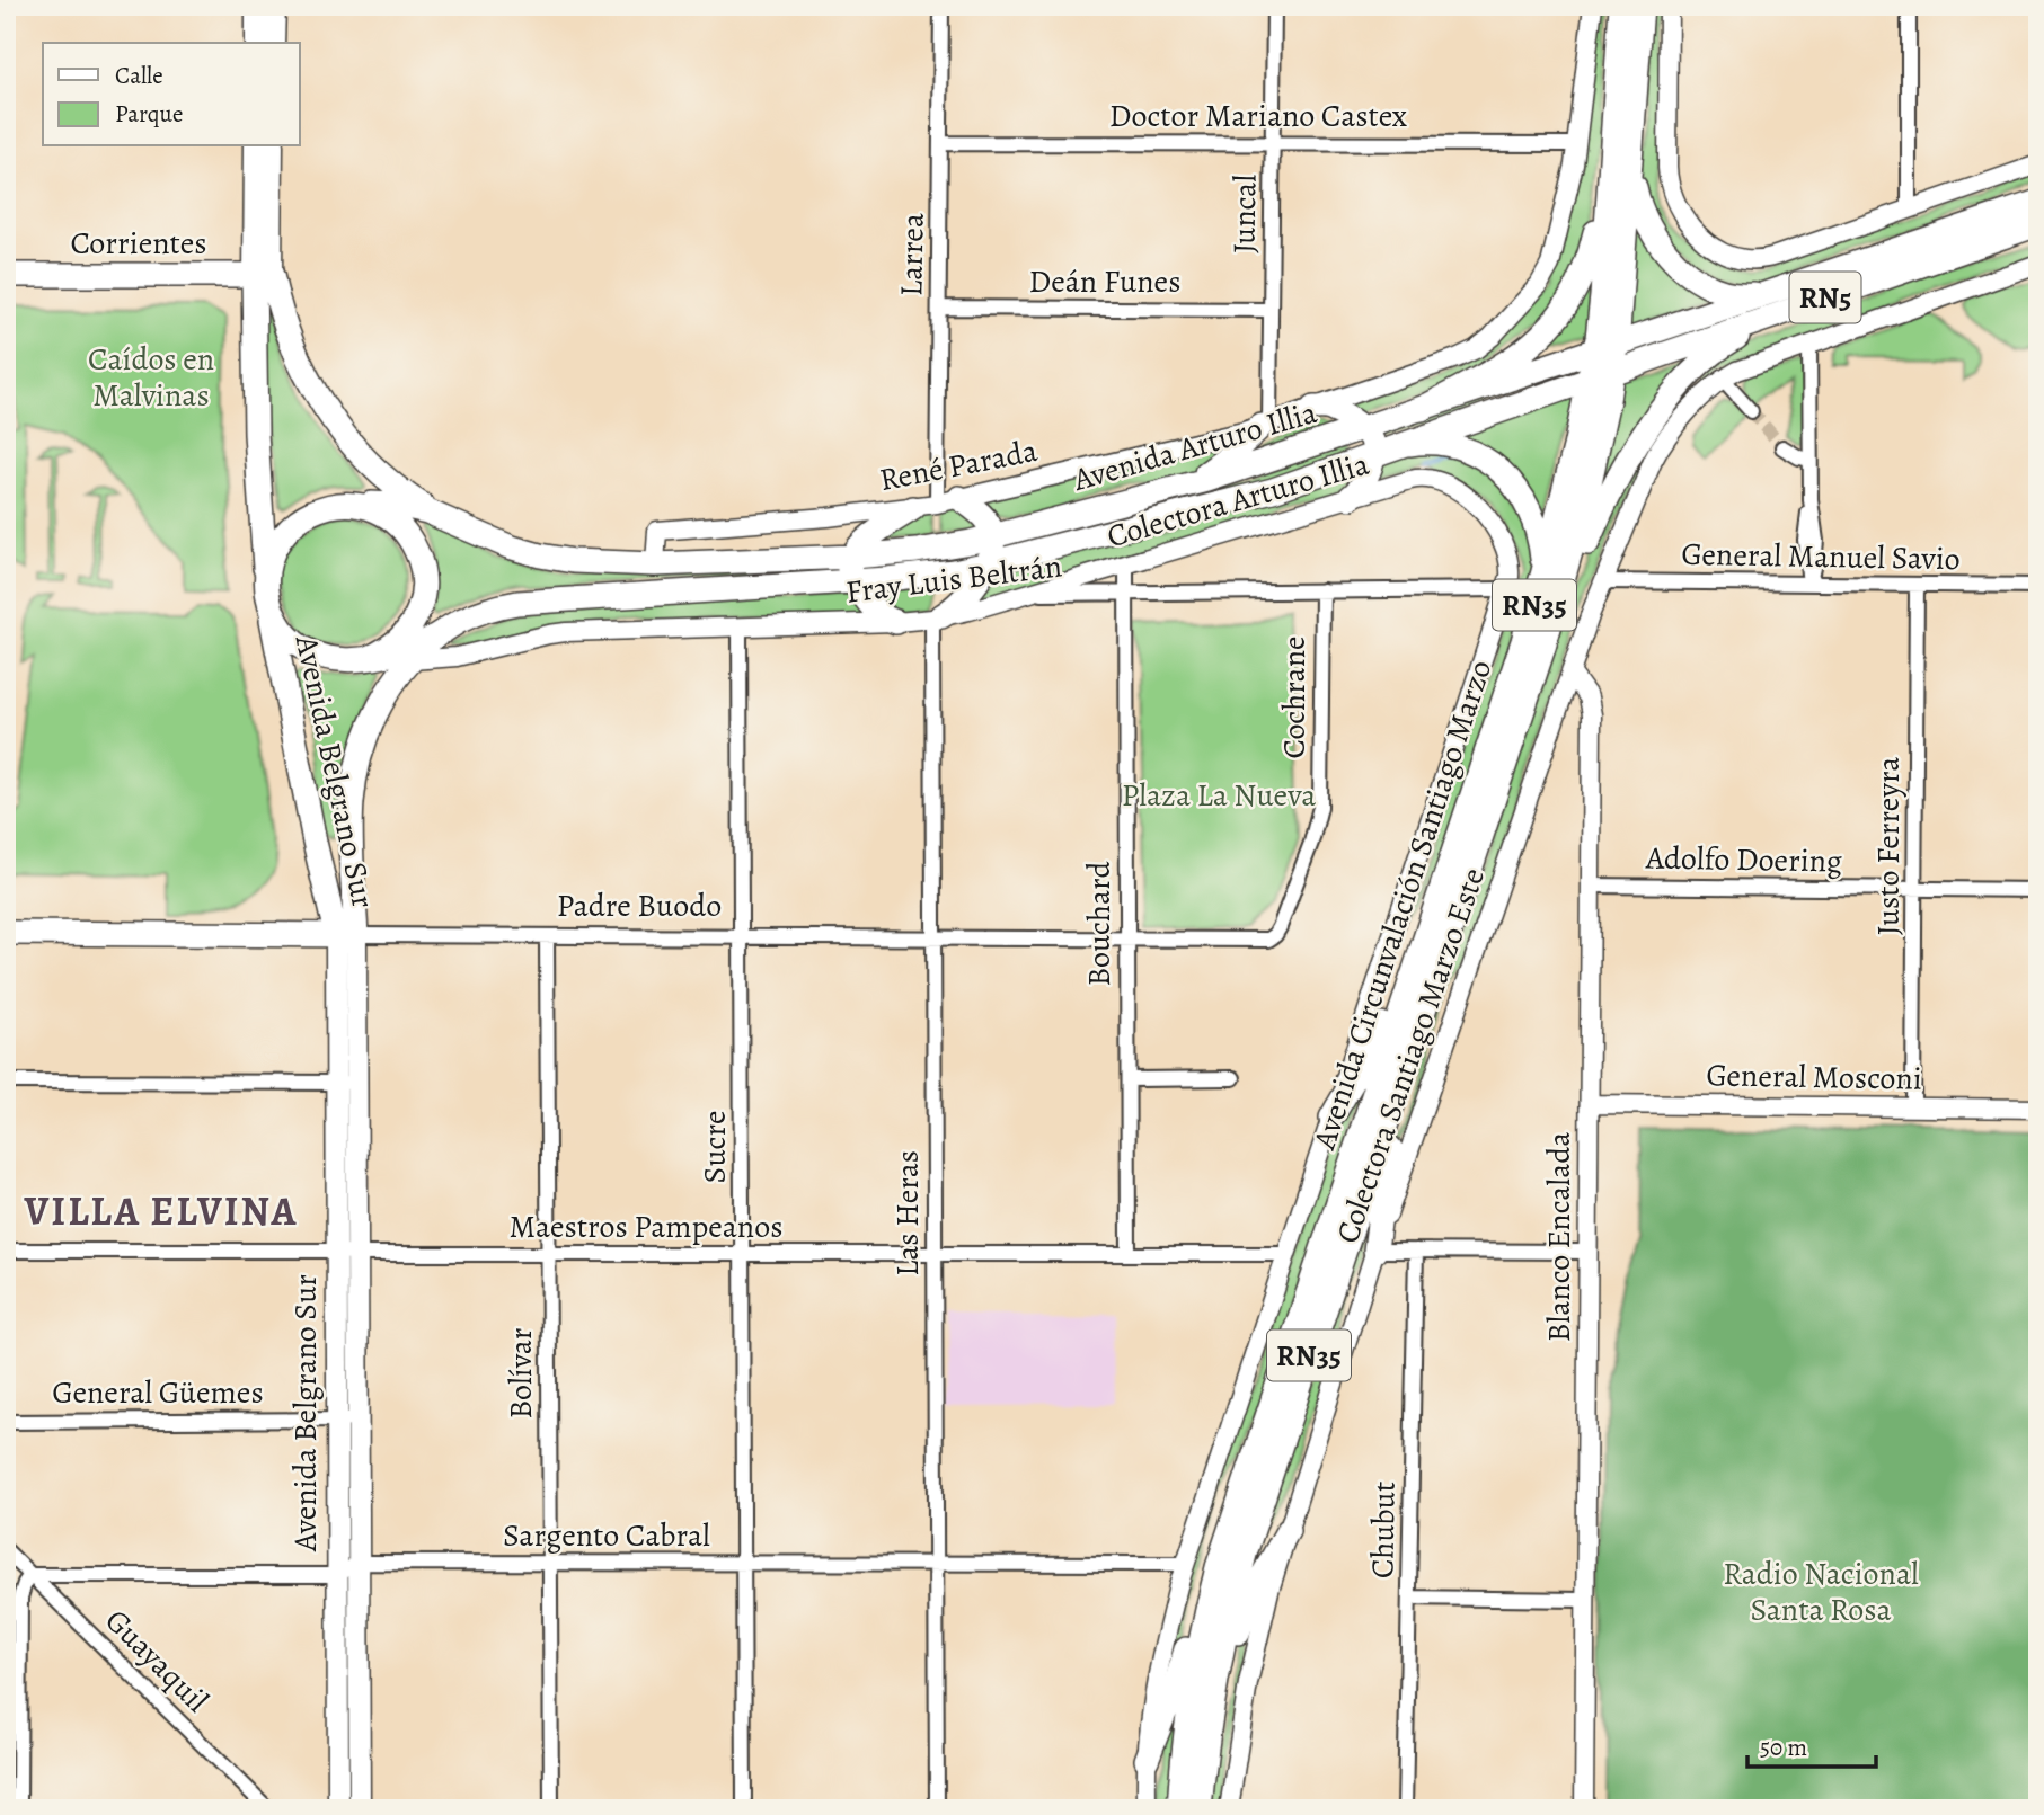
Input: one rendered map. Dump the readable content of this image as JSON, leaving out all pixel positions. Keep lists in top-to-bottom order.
{
  "streets": {
    "main road": [
      "Corrientes",
      "RN5",
      "Avenida Arturo Illia",
      "RN35",
      "Avenida Belgrano Sur",
      "Avenida Circunvalación Santiago Marzo",
      "Padre Buodo"
    ],
    "street": [
      "Doctor Mariano Castex",
      "Juncal",
      "Larrea",
      "Deán Funes",
      "René Parada",
      "Colectora Arturo Illia",
      "General Manuel Savio",
      "Fray Luis Beltrán",
      "Cochrane",
      "Justo Ferreyra",
      "Adolfo Doering",
      "Bouchard",
      "Colectora Santiago Marzo Este",
      "General Mosconi",
      "Sucre",
      "Las Heras",
      "Maestros Pampeanos",
      "Blanco Encalada",
      "Bolívar",
      "General Güemes",
      "Chubut",
      "Sargento Cabral",
      "Guayaquil"
    ]
  },
  "crossings": [
    ["Doctor Mariano Castex", "Juncal"],
    ["Doctor Mariano Castex", "Larrea"],
    ["Doctor Mariano Castex", "René Parada"],
    ["Juncal", "Deán Funes"],
    ["Juncal", "René Parada"],
    ["Corrientes", "Avenida Belgrano Sur"],
    ["Larrea", "Deán Funes"],
    ["Larrea", "René Parada"],
    ["Avenida Arturo Illia", "René Parada"],
    ["Avenida Arturo Illia", "Fray Luis Beltrán"],
    ["Avenida Arturo Illia", "Avenida Belgrano Sur"],
    ["Avenida Arturo Illia", "Avenida Circunvalación Santiago Marzo"],
    ["Colectora Arturo Illia", "Fray Luis Beltrán"],
    ["Colectora Arturo Illia", "Bouchard"],
    ["Colectora Arturo Illia", "Colectora Santiago Marzo Este"],
    ["General Manuel Savio", "Justo Ferreyra"],
    ["General Manuel Savio", "Colectora Santiago Marzo Este"],
    ["Fray Luis Beltrán", "Cochrane"],
    ["Fray Luis Beltrán", "Avenida Belgrano Sur"],
    ["Fray Luis Beltrán", "Bouchard"],
    ["Fray Luis Beltrán", "Colectora Santiago Marzo Este"],
    ["Fray Luis Beltrán", "Sucre"],
    ["Fray Luis Beltrán", "Las Heras"],
    ["Cochrane", "Padre Buodo"],
    ["Avenida Belgrano Sur", "Padre Buodo"],
    ["Avenida Belgrano Sur", "Maestros Pampeanos"],
    ["Avenida Belgrano Sur", "General Güemes"],
    ["Avenida Belgrano Sur", "Sargento Cabral"],
    ["Justo Ferreyra", "Adolfo Doering"],
    ["Justo Ferreyra", "General Mosconi"],
    ["Adolfo Doering", "Blanco Encalada"],
    ["Padre Buodo", "Bouchard"],
    ["Padre Buodo", "Sucre"],
    ["Padre Buodo", "Las Heras"],
    ["Padre Buodo", "Bolívar"],
    ["Bouchard", "Maestros Pampeanos"],
    ["Colectora Santiago Marzo Este", "Maestros Pampeanos"],
    ["Colectora Santiago Marzo Este", "Blanco Encalada"],
    ["Colectora Santiago Marzo Este", "Sargento Cabral"],
    ["General Mosconi", "Blanco Encalada"],
    ["Sucre", "Maestros Pampeanos"],
    ["Sucre", "Sargento Cabral"],
    ["Las Heras", "Maestros Pampeanos"],
    ["Las Heras", "Sargento Cabral"],
    ["Maestros Pampeanos", "Bolívar"],
    ["Bolívar", "Sargento Cabral"]
  ],
  "districts": ["VILLA ELVINA"],
  "parks": ["Caídos en Malvinas", "Plaza La Nueva", "Radio Nacional Santa Rosa"],
  "legend": ["Calle", "Parque"],
  "scale_bar": "50 m"
}
